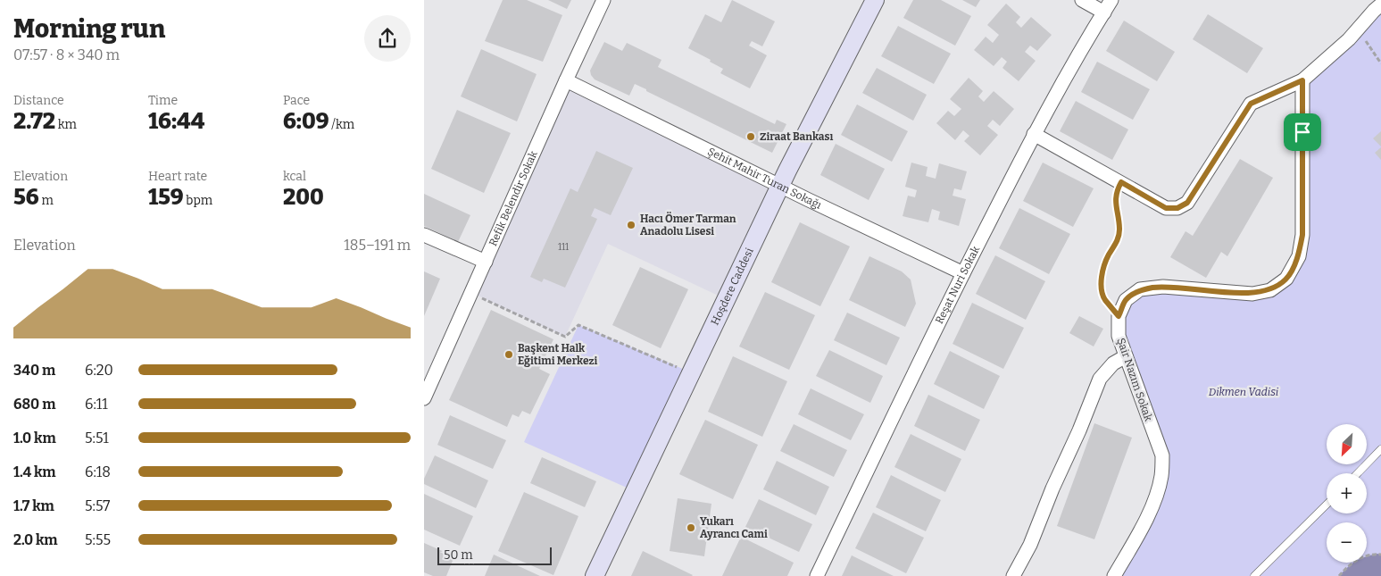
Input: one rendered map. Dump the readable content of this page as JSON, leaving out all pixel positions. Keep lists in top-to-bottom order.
{
  "streets": {
    "main road": ["Hoşdere Caddesi"],
    "street": [
      "Şehit Mahir Turan Sokağı",
      "Refik Belendir Sokak",
      "Reşat Nuri Sokak",
      "Şair Nazım Sokak"
    ]
  },
  "crossings": [
    ["Şehit Mahir Turan Sokağı", "Refik Belendir Sokak"],
    ["Şehit Mahir Turan Sokağı", "Reşat Nuri Sokak"],
    ["Şehit Mahir Turan Sokağı", "Hoşdere Caddesi"]
  ],
  "parks": ["Dikmen Vadisi"],
  "places": [
    "Ziraat Bankası",
    "Hacı Ömer Tarman Anadolu Lisesi",
    "Başkent Halk Eğitimi Merkezi",
    "Yukarı Ayrancı Cami"
  ],
  "house_numbers": ["111"],
  "scale_bar": "50 m",
  "north": "bottom left",
  "page": {
    "heading": ["Morning run", "07:57 · 8 × 340 m"],
    "stats": [
      ["Distance", "2.72 km"],
      ["Time", "16:44"],
      ["Pace", "6:09 /km"],
      ["Elevation", "56 m"],
      ["Heart rate", "159 bpm"],
      ["kcal", "200"]
    ],
    "chart": ["Elevation", "185–191 m"],
    "list": [
      {
        "name": "340 m",
        "note": "6:20"
      },
      {
        "name": "680 m",
        "note": "6:11"
      },
      {
        "name": "1.0 km",
        "note": "5:51"
      },
      {
        "name": "1.4 km",
        "note": "6:18"
      },
      {
        "name": "1.7 km",
        "note": "5:57"
      },
      {
        "name": "2.0 km",
        "note": "5:55"
      }
    ],
    "map_buttons": ["+", "−"],
    "scale": "50 m"
  }
}
